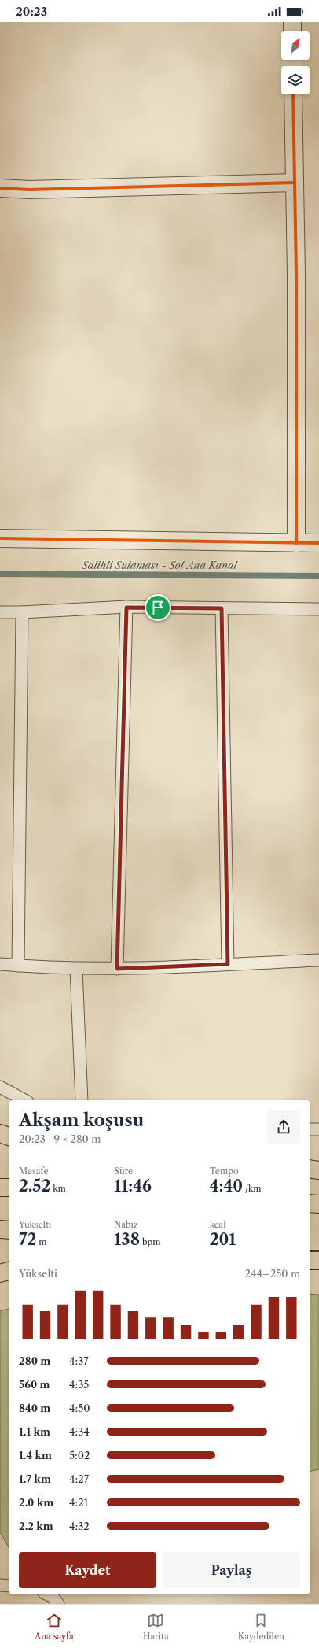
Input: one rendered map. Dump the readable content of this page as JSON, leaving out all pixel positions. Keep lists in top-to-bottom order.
{
  "water": ["Salihli Sulaması - Sol Ana Kanal"],
  "north": "top right",
  "page": {
    "status": "20:23",
    "heading": ["Akşam koşusu", "20:23 · 9 × 280 m"],
    "stats": [
      ["Mesafe", "2.52 km"],
      ["Süre", "11:46"],
      ["Tempo", "4:40 /km"],
      ["Yükselti", "72 m"],
      ["Nabız", "138 bpm"],
      ["kcal", "201"]
    ],
    "chart": ["Yükselti", "244–250 m"],
    "list": [
      {
        "name": "280 m",
        "note": "4:37"
      },
      {
        "name": "560 m",
        "note": "4:35"
      },
      {
        "name": "840 m",
        "note": "4:50"
      },
      {
        "name": "1.1 km",
        "note": "4:34"
      },
      {
        "name": "1.4 km",
        "note": "5:02"
      },
      {
        "name": "1.7 km",
        "note": "4:27"
      },
      {
        "name": "2.0 km",
        "note": "4:21"
      },
      {
        "name": "2.2 km",
        "note": "4:32"
      }
    ],
    "buttons": ["Kaydet", "Paylaş"],
    "tabs": ["Ana sayfa", "Harita", "Kaydedilen"]
  }
}
